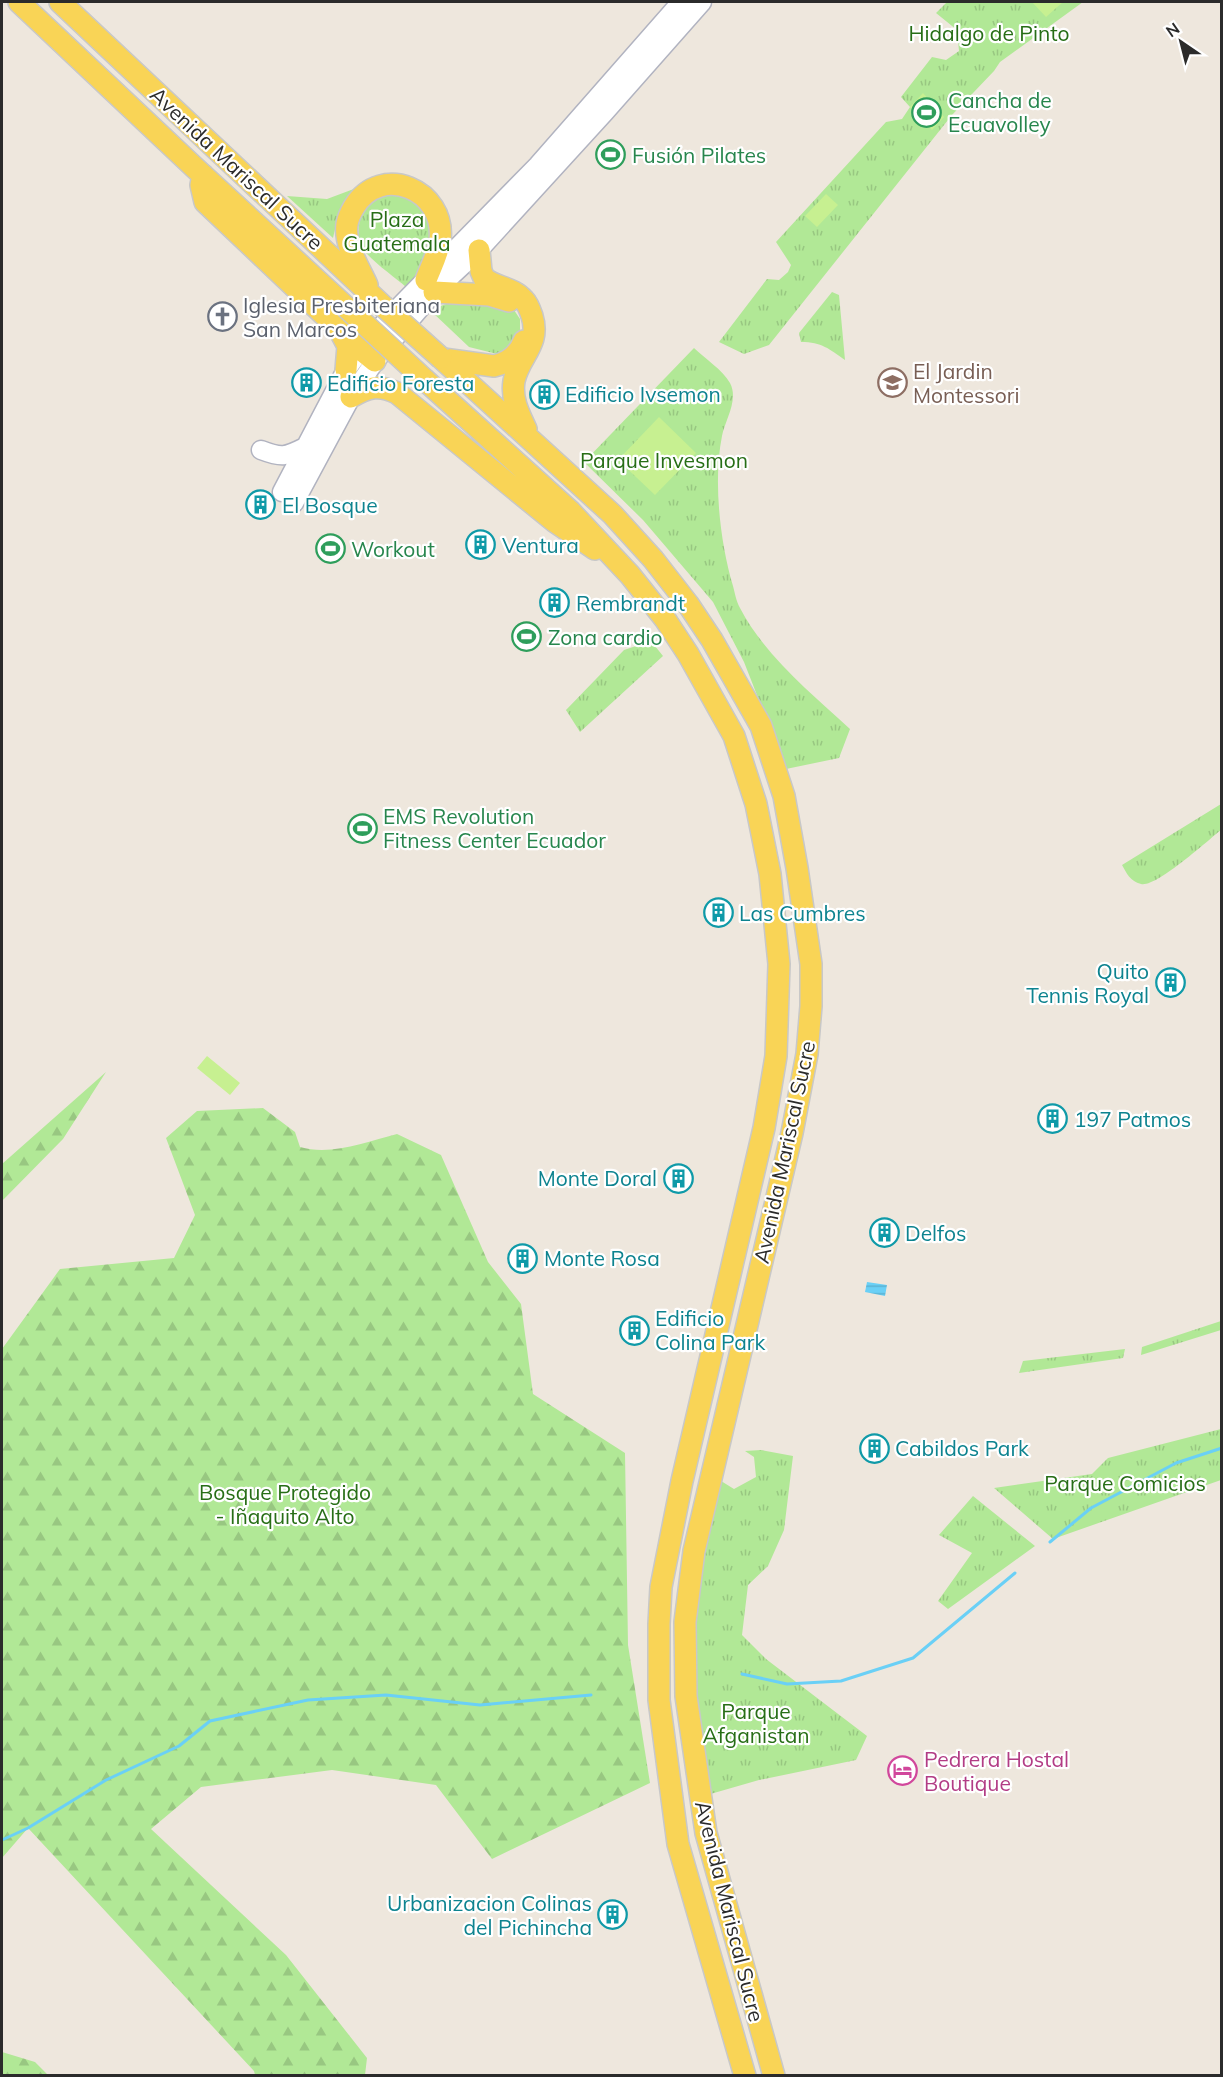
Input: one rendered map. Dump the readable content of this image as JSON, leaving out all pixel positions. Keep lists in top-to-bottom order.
{
  "streets": {
    "main road": ["Avenida Mariscal Sucre"]
  },
  "parks": [
    "Hidalgo de Pinto",
    "Plaza Guatemala",
    "Parque Invesmon",
    "Parque Comicios",
    "Bosque Protegido - Iñaquito Alto",
    "Parque Afganistan"
  ],
  "places": {
    "sports": [
      "Cancha de Ecuavolley",
      "Fusión Pilates",
      "Workout",
      "Zona cardio",
      "EMS Revolution Fitness Center Ecuador"
    ],
    "church": ["Iglesia Presbiteriana San Marcos"],
    "building": [
      "Edificio Foresta",
      "Edificio Ivsemon",
      "El Bosque",
      "Ventura",
      "Rembrandt",
      "Las Cumbres",
      "Quito Tennis Royal",
      "197 Patmos",
      "Monte Doral",
      "Delfos",
      "Monte Rosa",
      "Edificio Colina Park",
      "Cabildos Park",
      "Urbanizacion Colinas del Pichincha"
    ],
    "school or university": ["El Jardin Montessori"],
    "hotel": ["Pedrera Hostal Boutique"]
  },
  "north": "top left"
}
